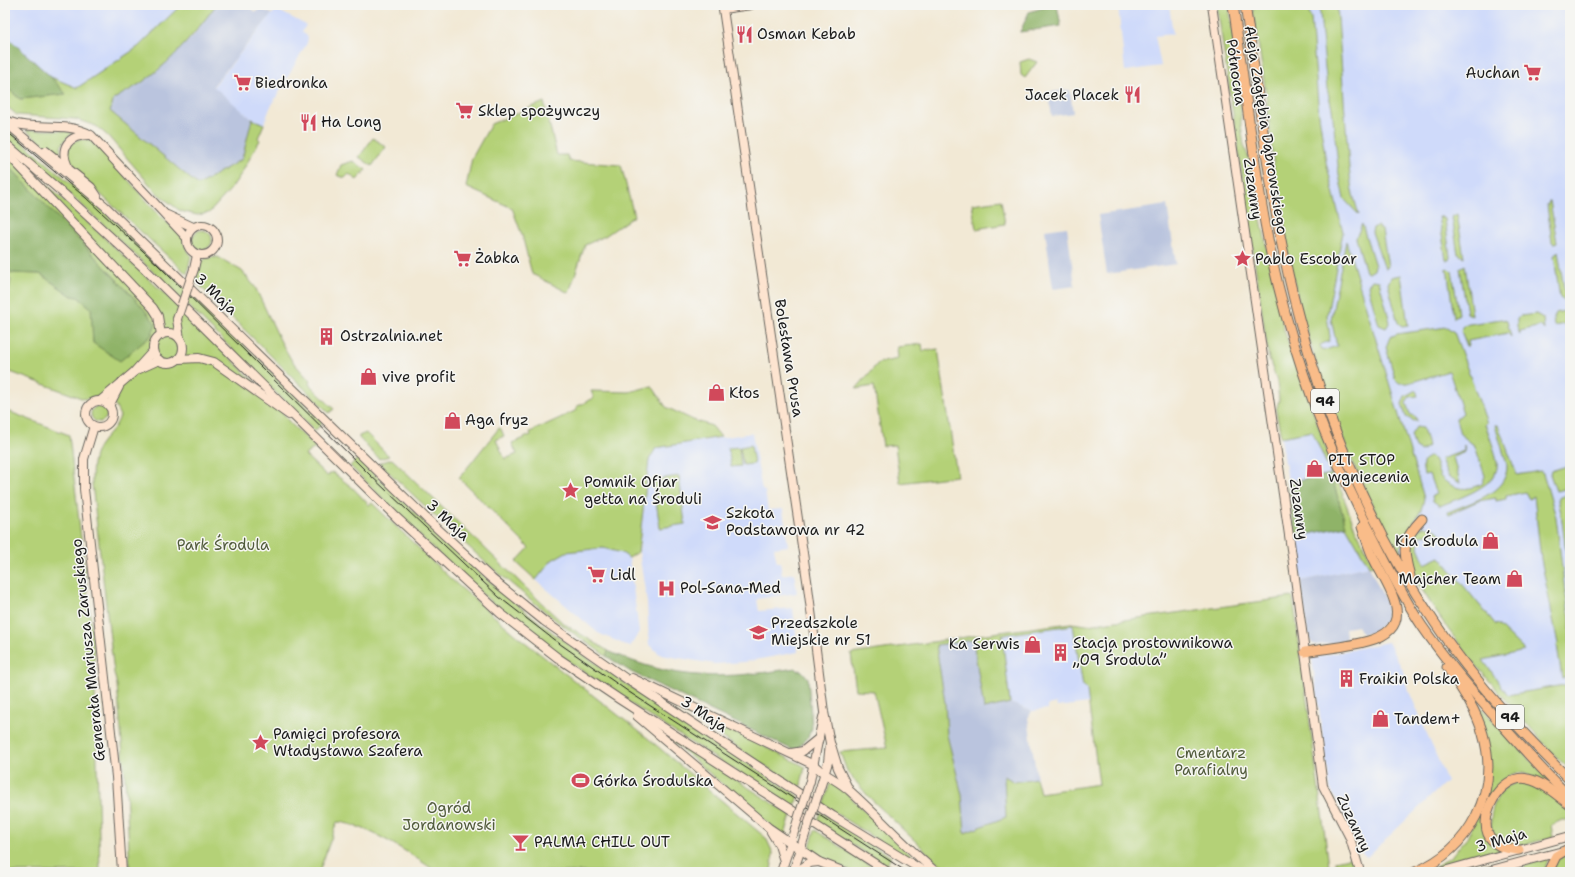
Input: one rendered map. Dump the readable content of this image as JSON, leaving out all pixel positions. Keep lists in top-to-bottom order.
{
  "streets": {
    "main road": [
      "Północna",
      "Aleja Zagłębia Dąbrowskiego",
      "Zuzanny",
      "3 Maja",
      "Bolesława Prusa",
      "94",
      "Generała Mariusza Zaruskiego"
    ]
  },
  "crossings": [
    ["Północna", "Zuzanny"]
  ],
  "parks": ["Park Środula", "Cmentarz Parafialny", "Ogród Jordanowski"],
  "places": {
    "restaurant": ["Osman Kebab", "Jacek Placek", "Ha Long"],
    "supermarket": [
      "Auchan",
      "Biedronka",
      "Sklep spożywczy",
      "Żabka",
      "Lidl"
    ],
    "place": ["Pablo Escobar", "Pomnik Ofiar getta na Środuli", "Pamięci profesora Władysława Szafera"],
    "building": ["Ostrzalnia.net", "Stacja prostownikowa „09 Środula”", "Fraikin Polska"],
    "shop": [
      "vive profit",
      "Kłos",
      "Aga fryz",
      "PIT STOP wgniecenia",
      "Kia Środula",
      "Majcher Team",
      "Ka Serwis",
      "Tandem+"
    ],
    "school or university": ["Szkoła Podstawowa nr 42", "Przedszkole Miejskie nr 51"],
    "hospital": ["Pol-Sana-Med"],
    "sports": ["Górka Środulska"],
    "bar": ["PALMA CHILL OUT"]
  }
}
